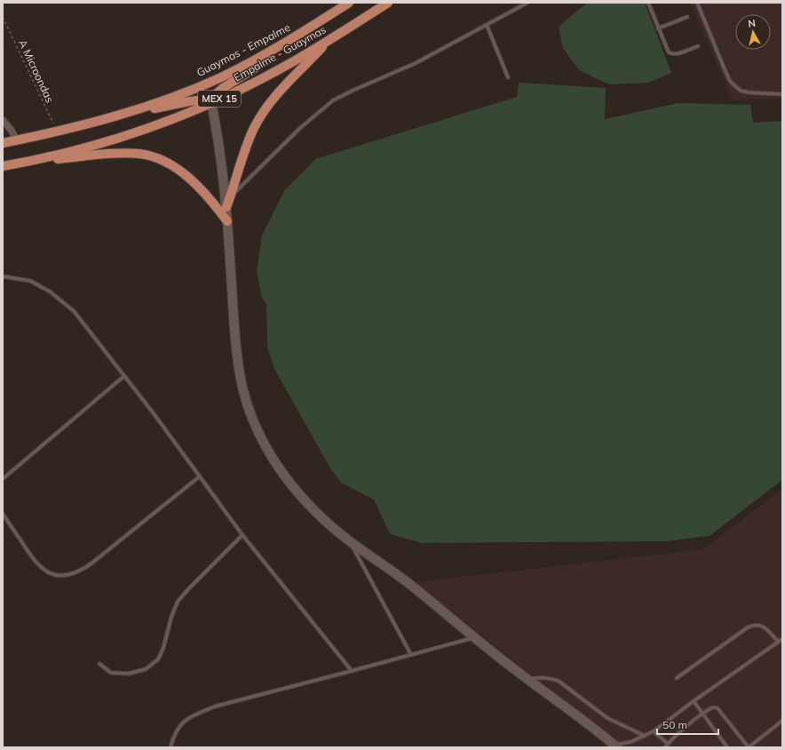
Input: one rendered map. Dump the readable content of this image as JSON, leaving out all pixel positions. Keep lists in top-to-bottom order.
{
  "streets": {
    "main road": ["Guaymas - Empalme", "Empalme - Guaymas", "MEX 15"],
    "path": ["A Microondas"]
  },
  "crossings": [
    ["Guaymas - Empalme", "MEX 15"],
    ["Empalme - Guaymas", "MEX 15"],
    ["A Microondas", "MEX 15"]
  ],
  "scale_bar": "50 m",
  "north": "top"
}
